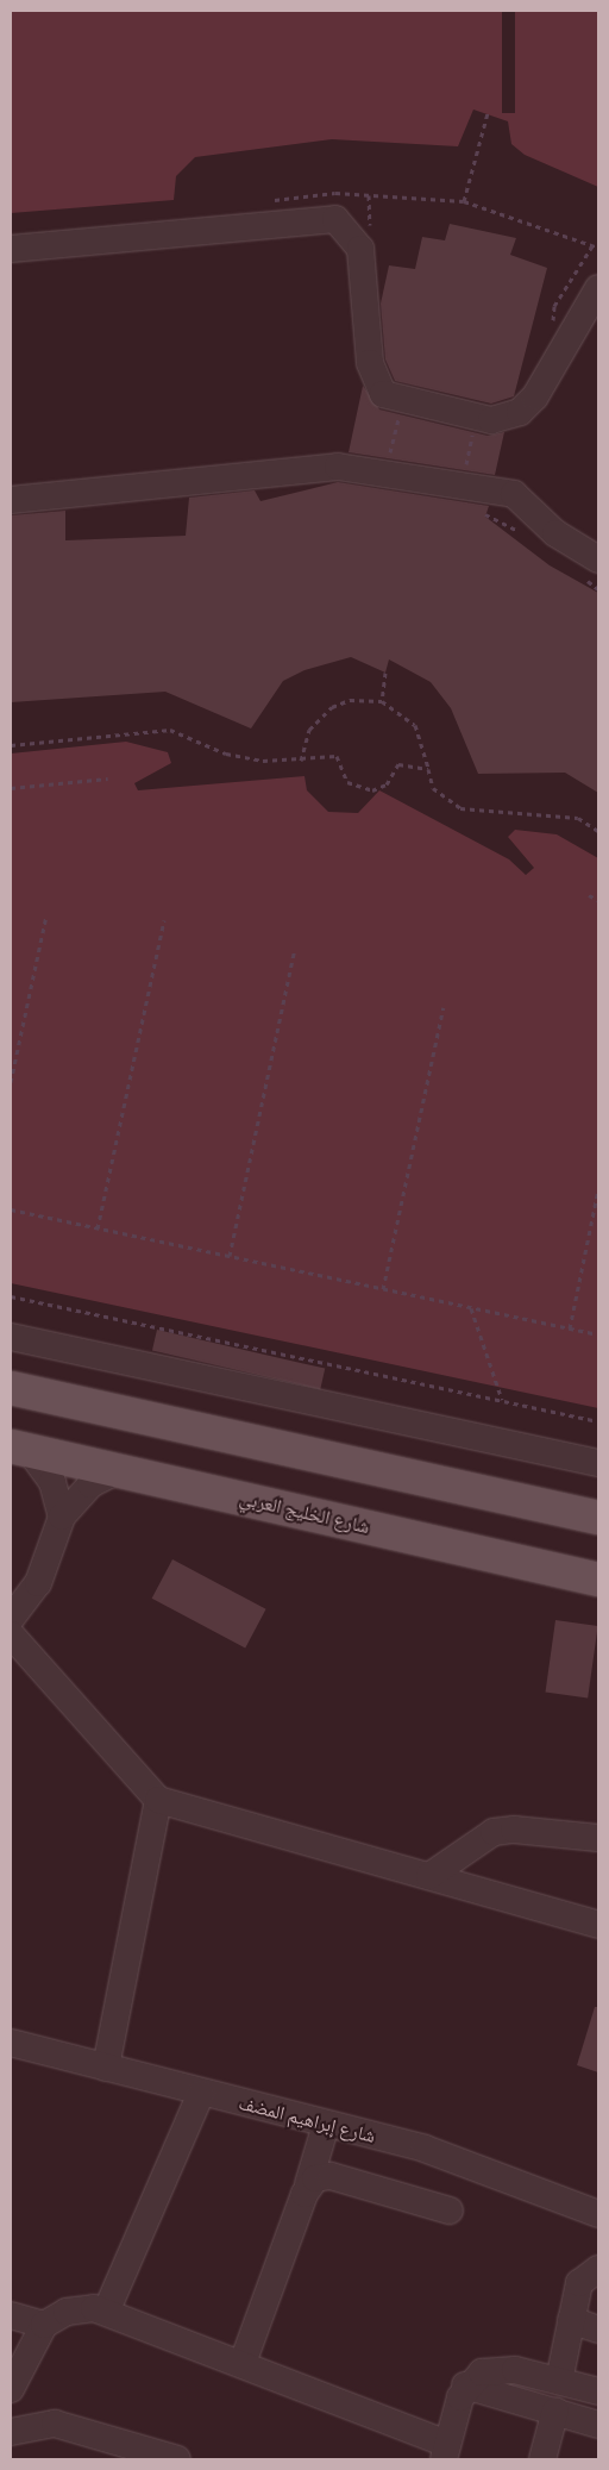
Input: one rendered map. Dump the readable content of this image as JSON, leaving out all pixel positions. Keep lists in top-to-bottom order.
{
  "streets": {
    "main road": ["شارع الخليج العربي"],
    "street": ["شارع إبراهيم المضف"]
  }
}
